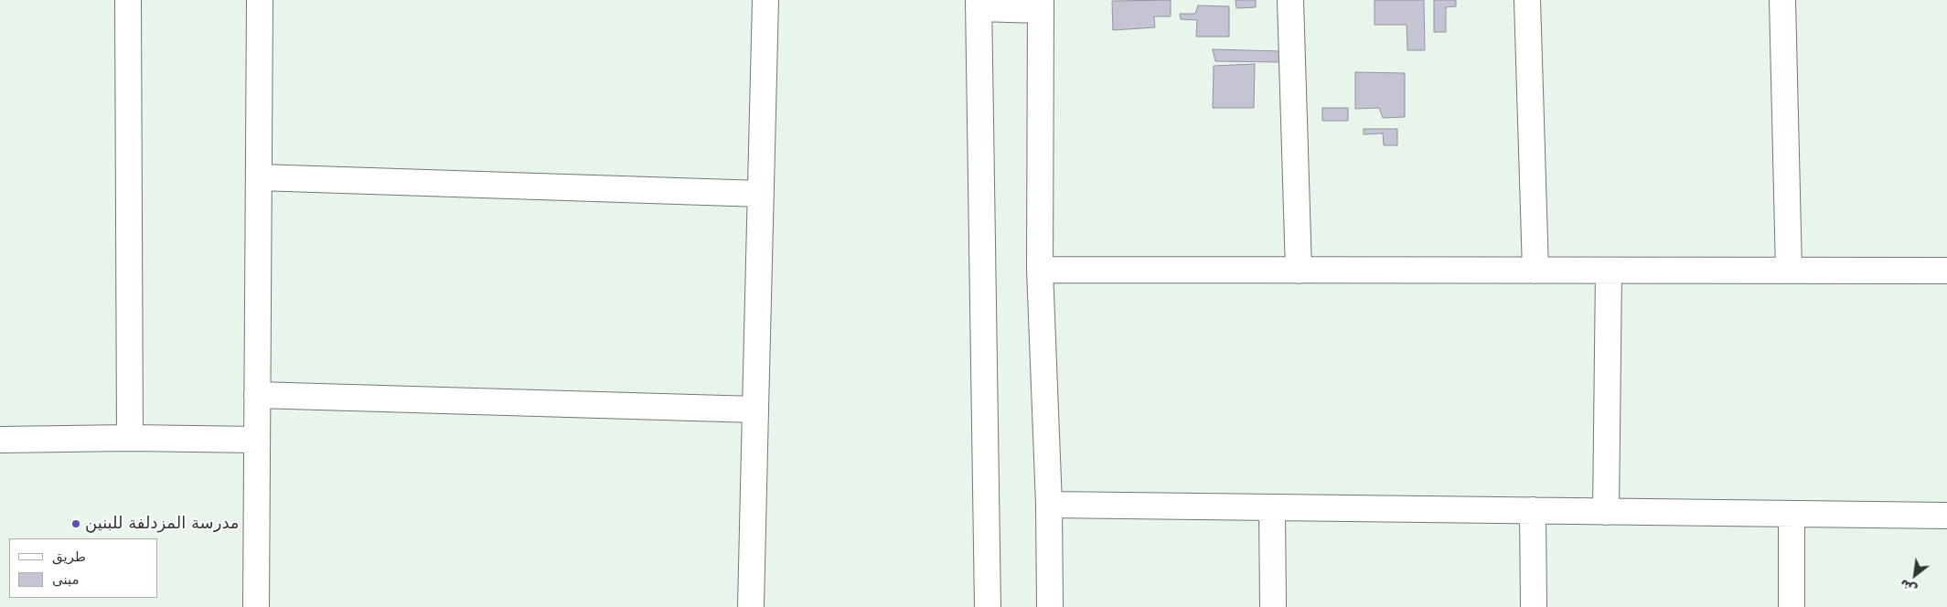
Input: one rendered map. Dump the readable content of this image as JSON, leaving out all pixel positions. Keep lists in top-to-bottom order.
{
  "places": ["مدرسة المزدلفة للبنين"],
  "legend": ["طريق", "مبنى"],
  "north": "bottom left"
}
